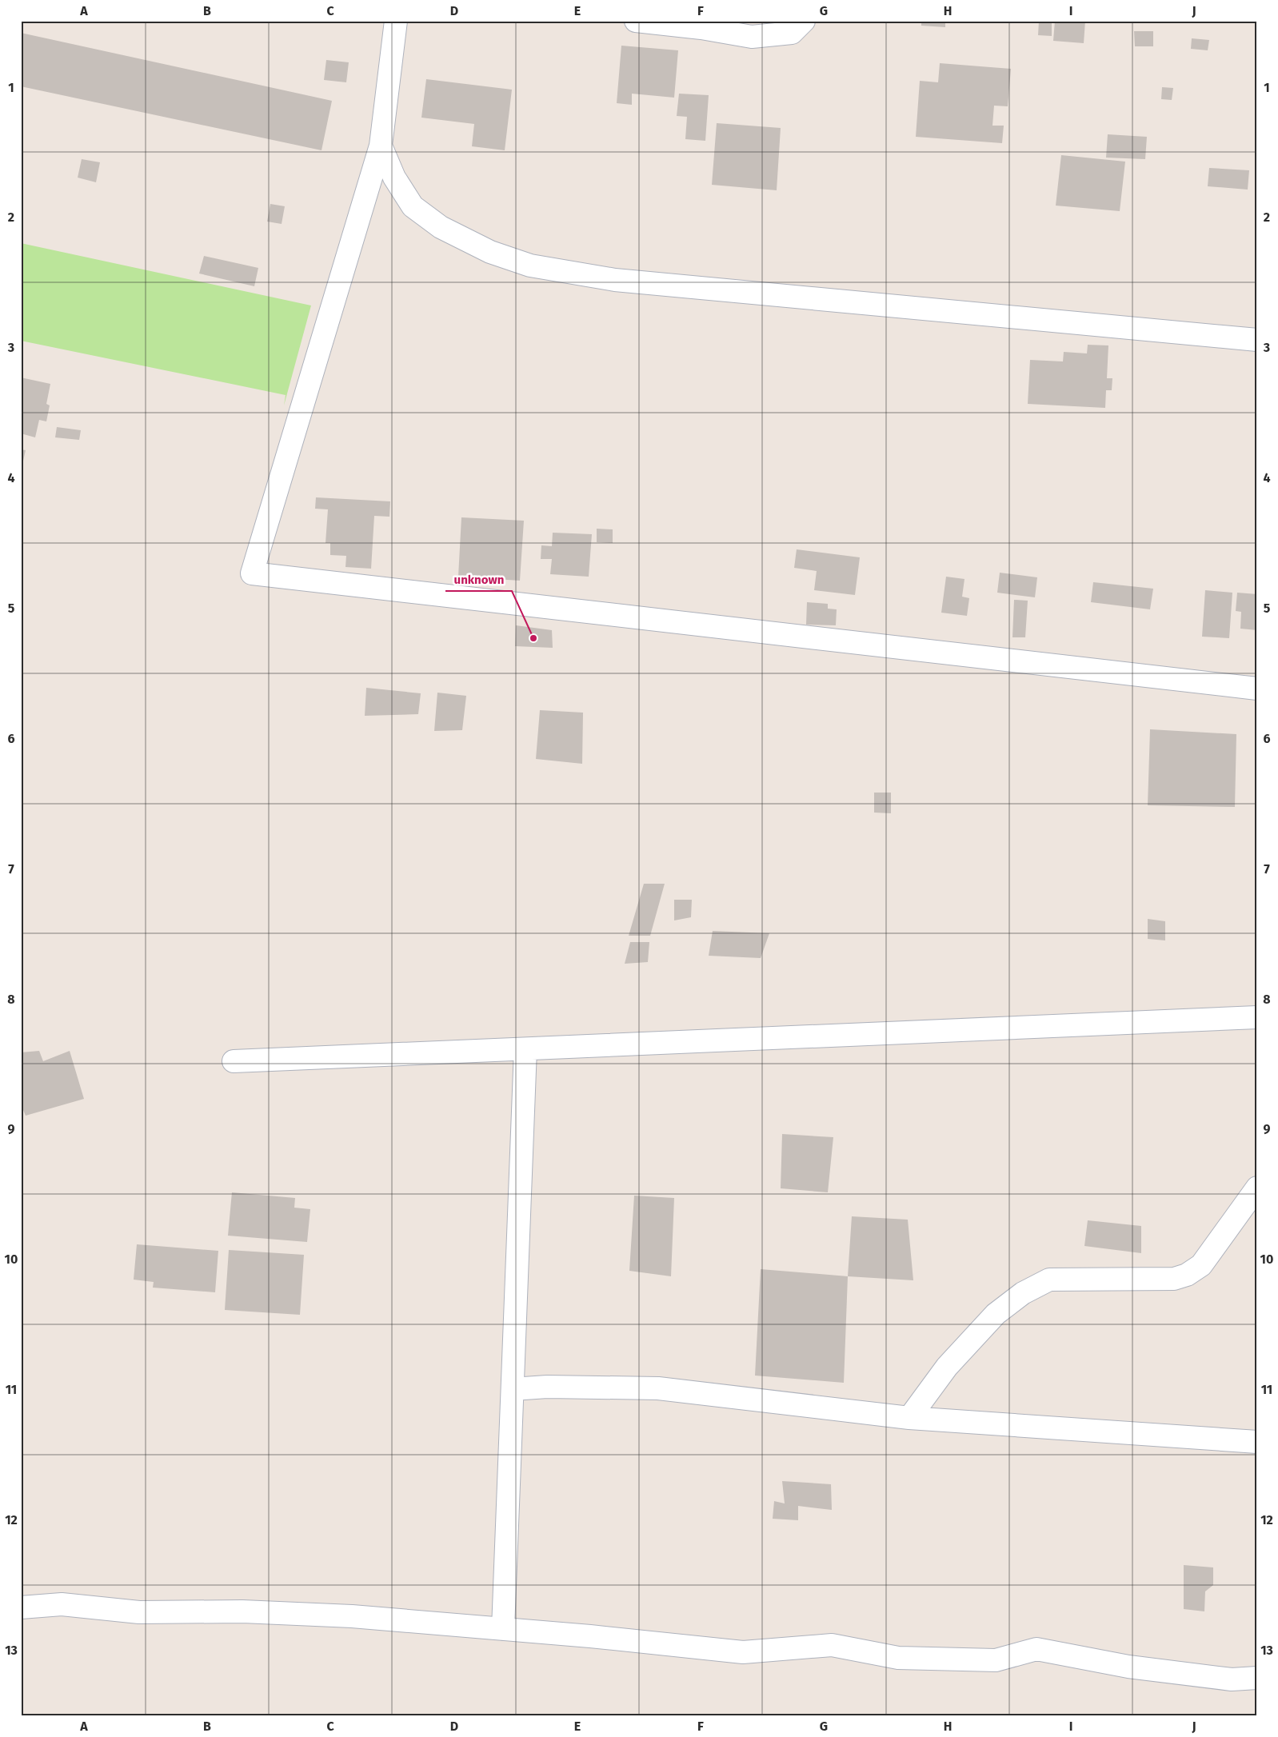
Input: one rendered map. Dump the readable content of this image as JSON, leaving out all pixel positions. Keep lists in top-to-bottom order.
{
  "places": ["unknown"],
  "grid": {
    "columns": [
      "A",
      "B",
      "C",
      "D",
      "E",
      "F",
      "G",
      "H",
      "I",
      "J"
    ],
    "rows": [
      "1",
      "2",
      "3",
      "4",
      "5",
      "6",
      "7",
      "8",
      "9",
      "10",
      "11",
      "12",
      "13"
    ]
  }
}
